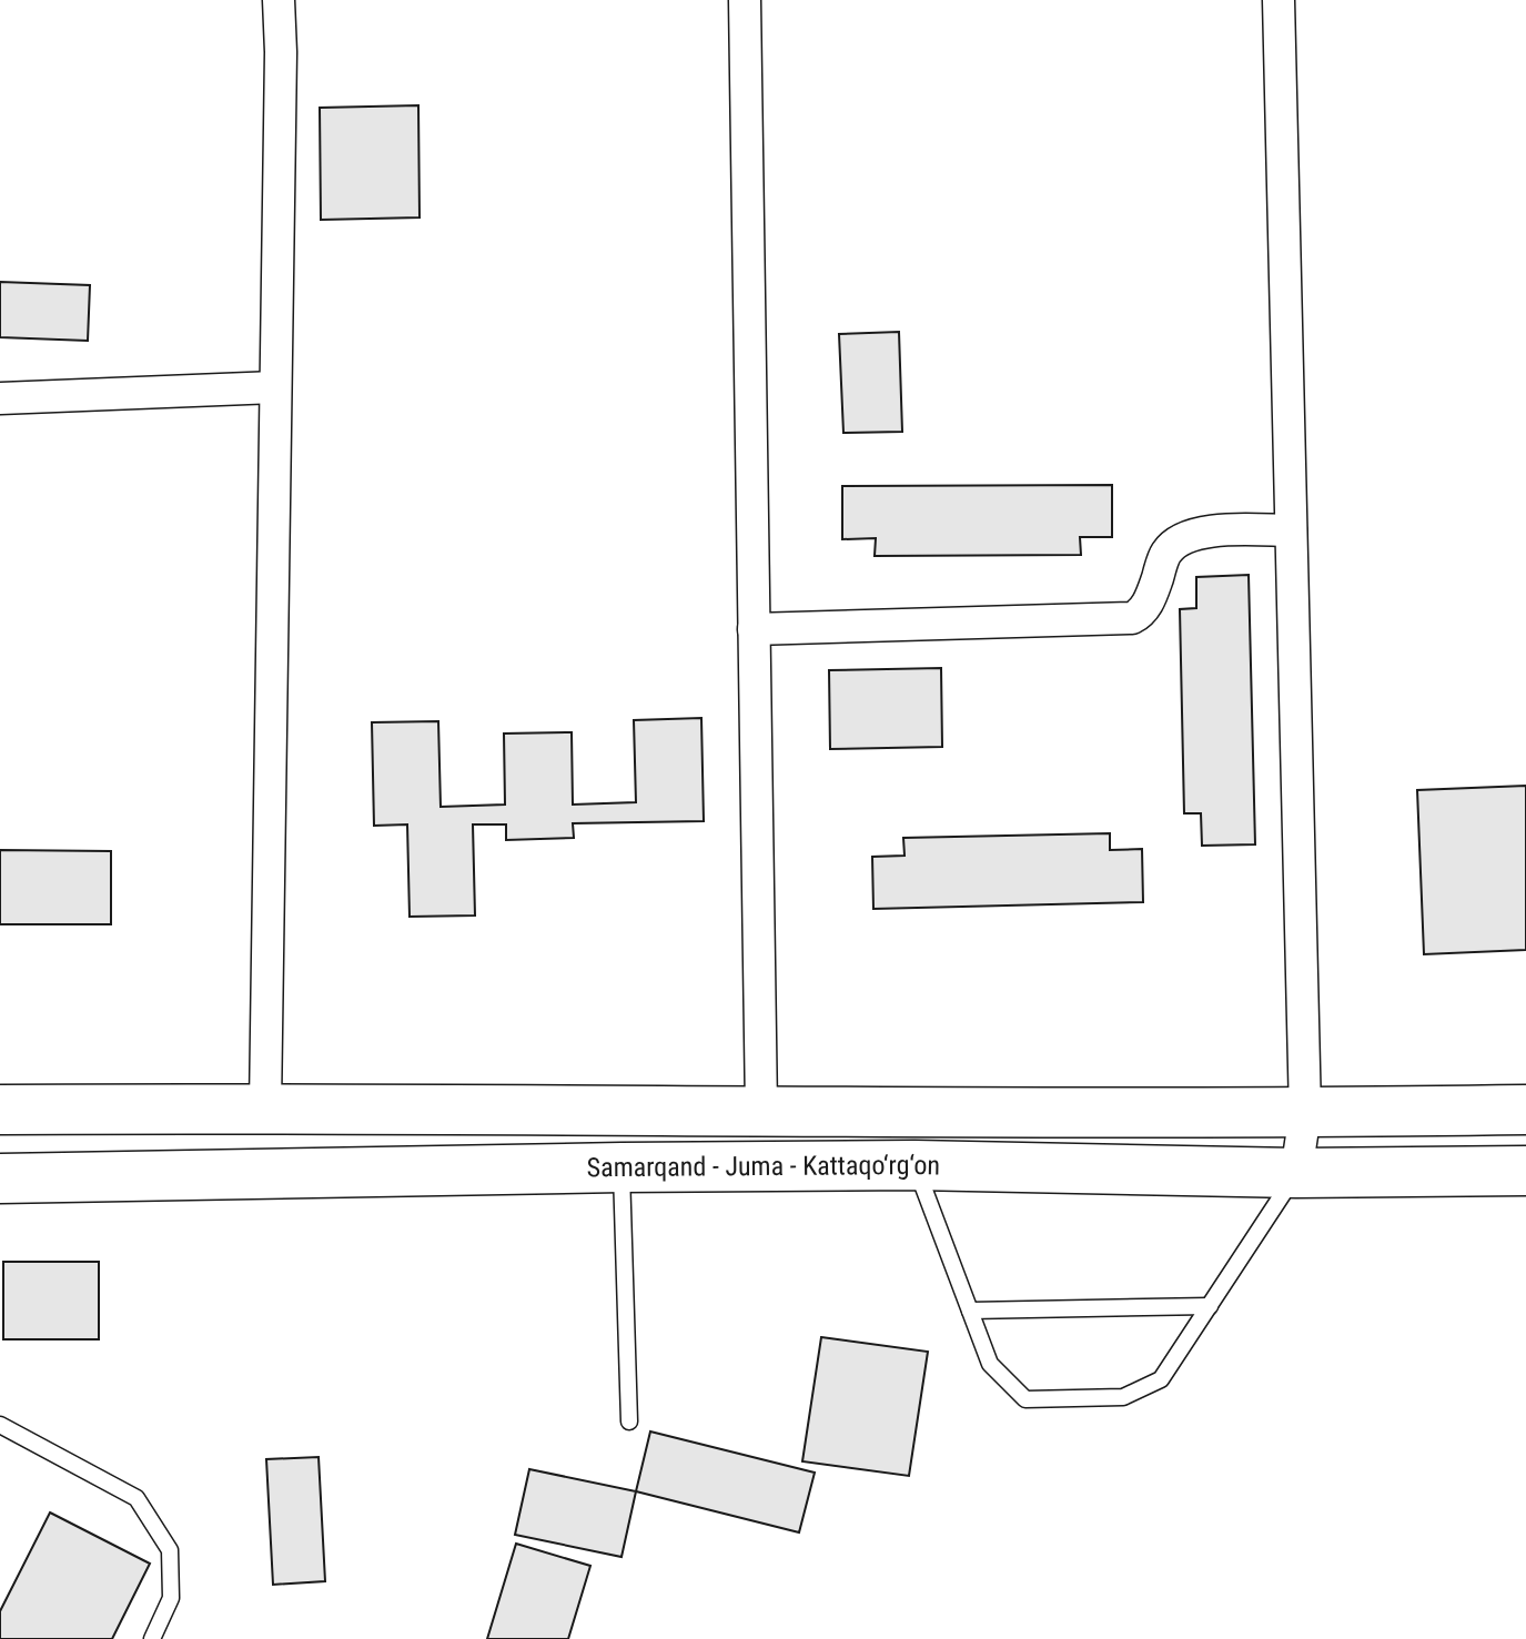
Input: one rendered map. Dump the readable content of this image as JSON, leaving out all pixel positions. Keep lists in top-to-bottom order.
{
  "streets": {
    "main road": ["Samarqand - Juma - Kattaqo‘rg‘on"]
  }
}
